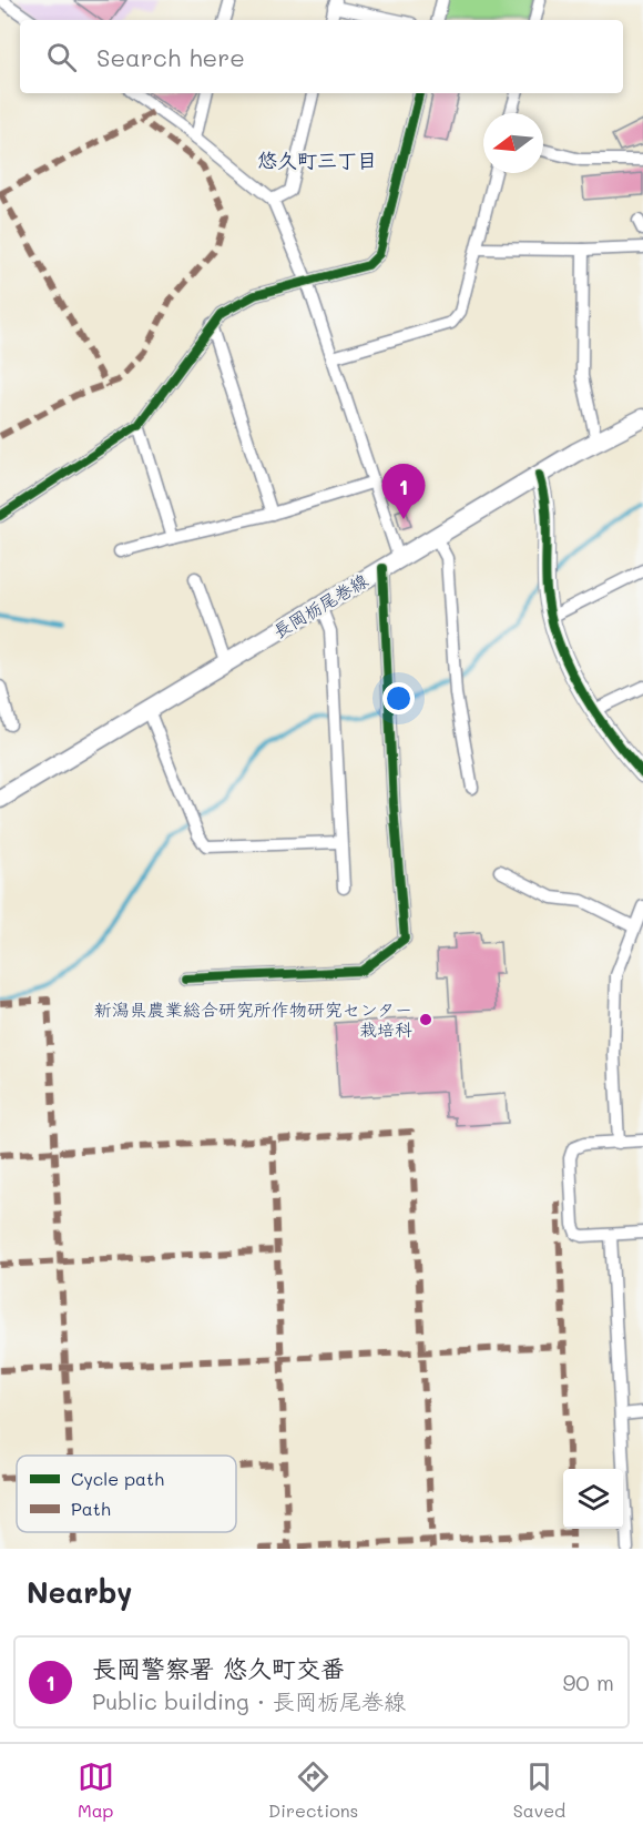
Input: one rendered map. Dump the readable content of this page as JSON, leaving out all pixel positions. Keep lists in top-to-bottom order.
{
  "streets": {
    "main road": ["長岡栃尾巻線"]
  },
  "districts": ["悠久町三丁目"],
  "places": ["新潟県農業総合研究所作物研究センター 栽培科"],
  "legend": ["Cycle path", "Path"],
  "north": "left",
  "page": {
    "search": "Search here",
    "pins": "1",
    "heading": "Nearby",
    "list": [
      {
        "mark": "1",
        "name": "長岡警察署 悠久町交番",
        "note": "Public building · 長岡栃尾巻線",
        "value": "90 m"
      }
    ],
    "nav": ["Map", "Directions", "Saved"]
  }
}
